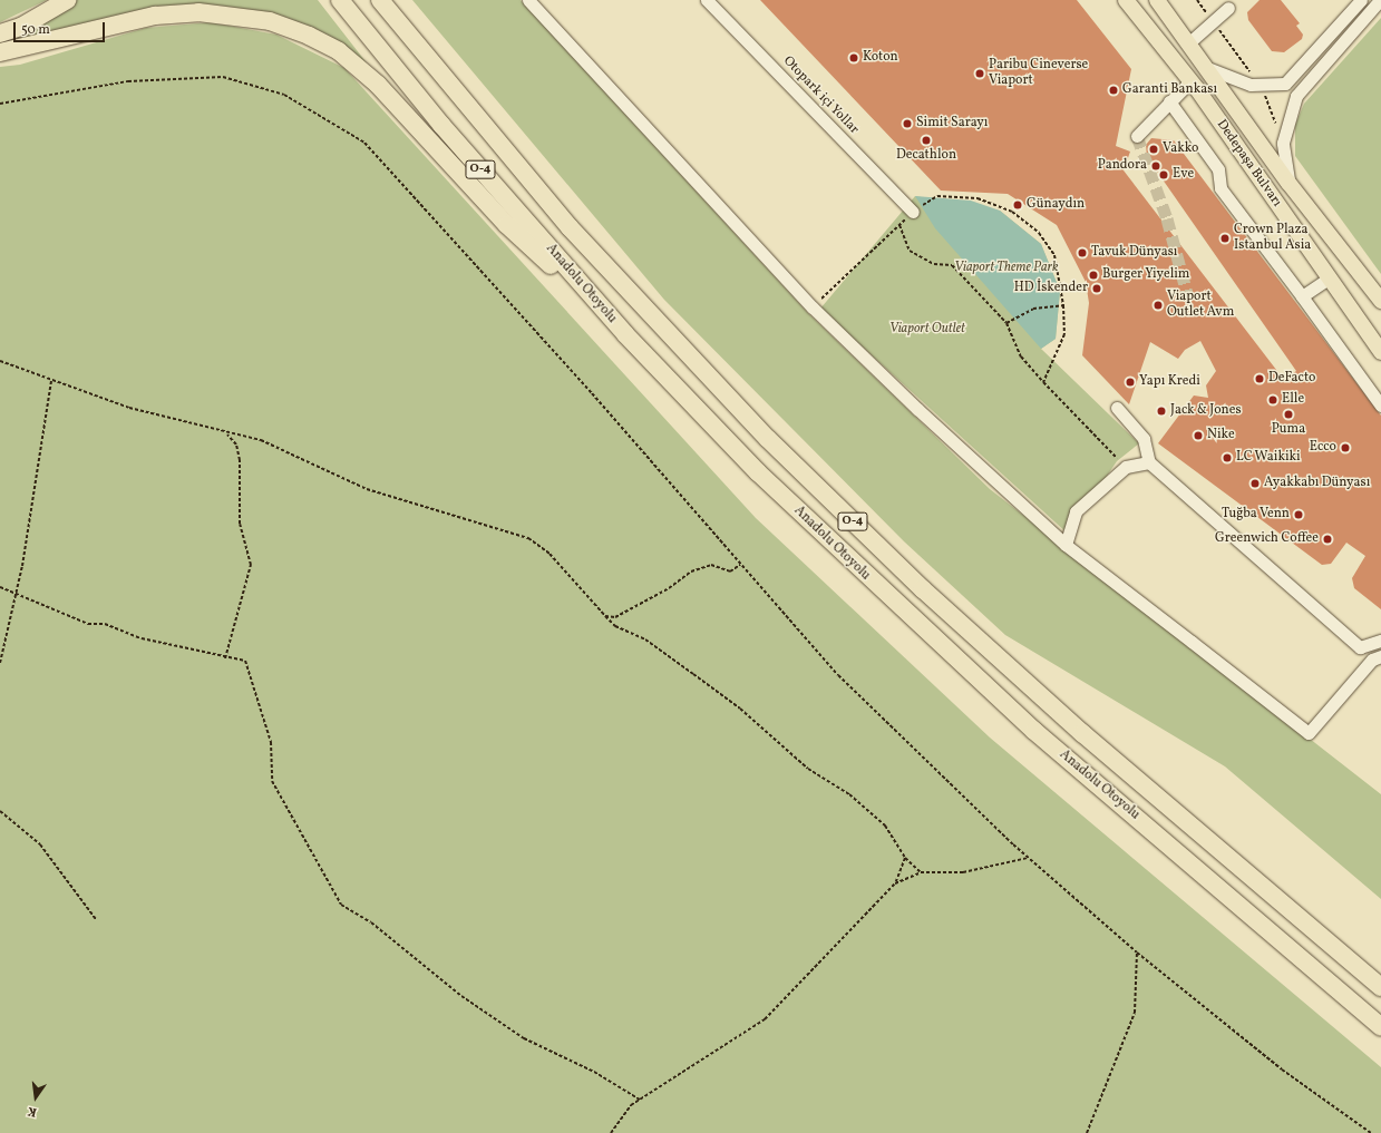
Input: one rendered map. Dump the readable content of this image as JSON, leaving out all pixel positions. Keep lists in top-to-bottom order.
{
  "streets": {
    "highway": ["O-4", "Anadolu Otoyolu"],
    "main road": ["Dedepaşa Bulvarı"],
    "street": ["Otopark içi Yollar"]
  },
  "parks": ["Viaport Theme Park", "Viaport Outlet"],
  "places": [
    "Koton",
    "Paribu Cineverse Viaport",
    "Garanti Bankası",
    "Simit Sarayı",
    "Decathlon",
    "Vakko",
    "Pandora",
    "Eve",
    "Günaydın",
    "Crown Plaza Istanbul Asia",
    "Tavuk Dünyası",
    "Burger Yiyelim",
    "HD İskender",
    "Viaport Outlet Avm",
    "DeFacto",
    "Yapı Kredi",
    "Elle",
    "Jack & Jones",
    "Puma",
    "Nike",
    "Ecco",
    "LC Waikiki",
    "Ayakkabı Dünyası",
    "Tuğba Venn",
    "Greenwich Coffee"
  ],
  "scale_bar": "50 m",
  "north": "bottom"
}
